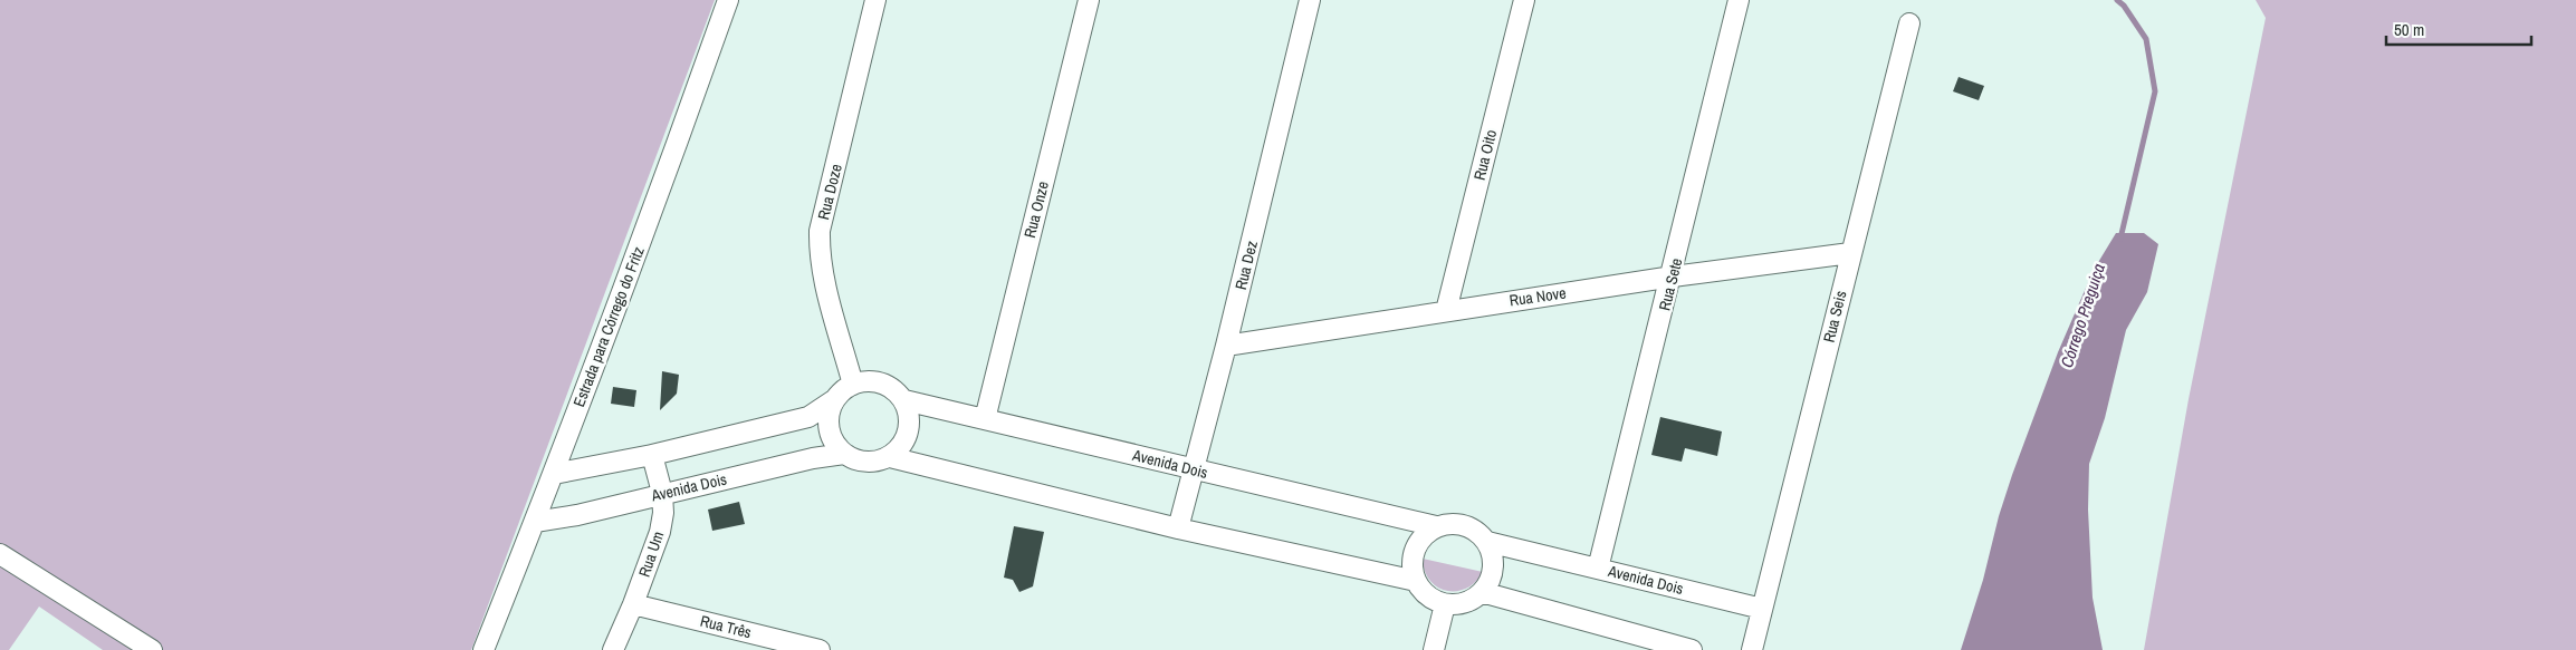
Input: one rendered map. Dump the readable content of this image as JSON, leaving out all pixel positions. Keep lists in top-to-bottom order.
{
  "streets": {
    "street": [
      "Rua Oito",
      "Rua Doze",
      "Rua Onze",
      "Rua Dez",
      "Rua Sete",
      "Rua Nove",
      "Rua Seis",
      "Estrada para Córrego do Fritz",
      "Avenida Dois",
      "Rua Um",
      "Rua Três"
    ]
  },
  "crossings": [
    ["Rua Oito", "Rua Nove"],
    ["Rua Doze", "Avenida Dois"],
    ["Rua Onze", "Avenida Dois"],
    ["Rua Dez", "Rua Nove"],
    ["Rua Dez", "Avenida Dois"],
    ["Rua Sete", "Rua Nove"],
    ["Rua Sete", "Avenida Dois"],
    ["Rua Nove", "Rua Seis"],
    ["Rua Seis", "Avenida Dois"],
    ["Estrada para Córrego do Fritz", "Avenida Dois"],
    ["Avenida Dois", "Rua Um"],
    ["Rua Um", "Rua Três"]
  ],
  "water": ["Córrego Preguiça"],
  "scale_bar": "50 m"
}
